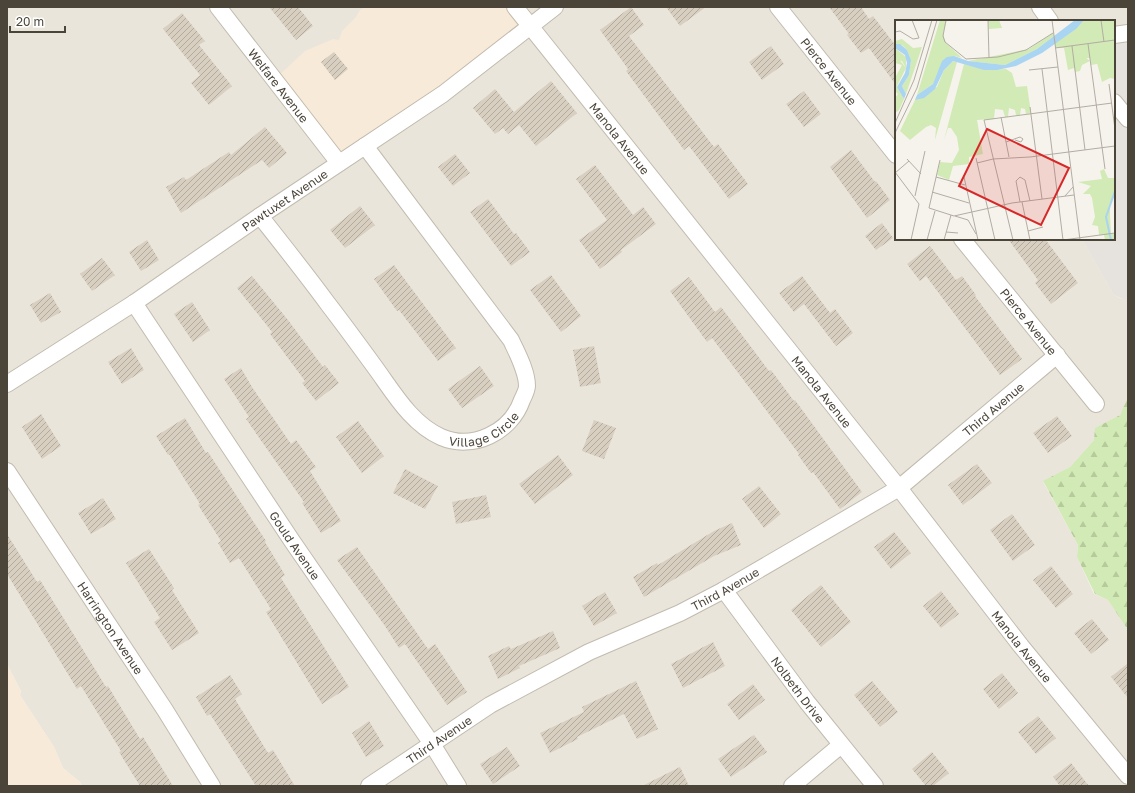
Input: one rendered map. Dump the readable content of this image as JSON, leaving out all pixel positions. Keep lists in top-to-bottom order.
{
  "streets": {
    "street": [
      "Pierce Avenue",
      "Welfare Avenue",
      "Manola Avenue",
      "Pawtuxet Avenue",
      "Third Avenue",
      "Village Circle",
      "Gould Avenue",
      "Harrington Avenue",
      "Nolbeth Drive"
    ]
  },
  "crossings": [
    ["Pierce Avenue", "Third Avenue"],
    ["Welfare Avenue", "Pawtuxet Avenue"],
    ["Manola Avenue", "Pawtuxet Avenue"],
    ["Manola Avenue", "Third Avenue"],
    ["Pawtuxet Avenue", "Village Circle"],
    ["Pawtuxet Avenue", "Gould Avenue"],
    ["Third Avenue", "Gould Avenue"],
    ["Third Avenue", "Nolbeth Drive"]
  ],
  "scale_bar": "20 m"
}
